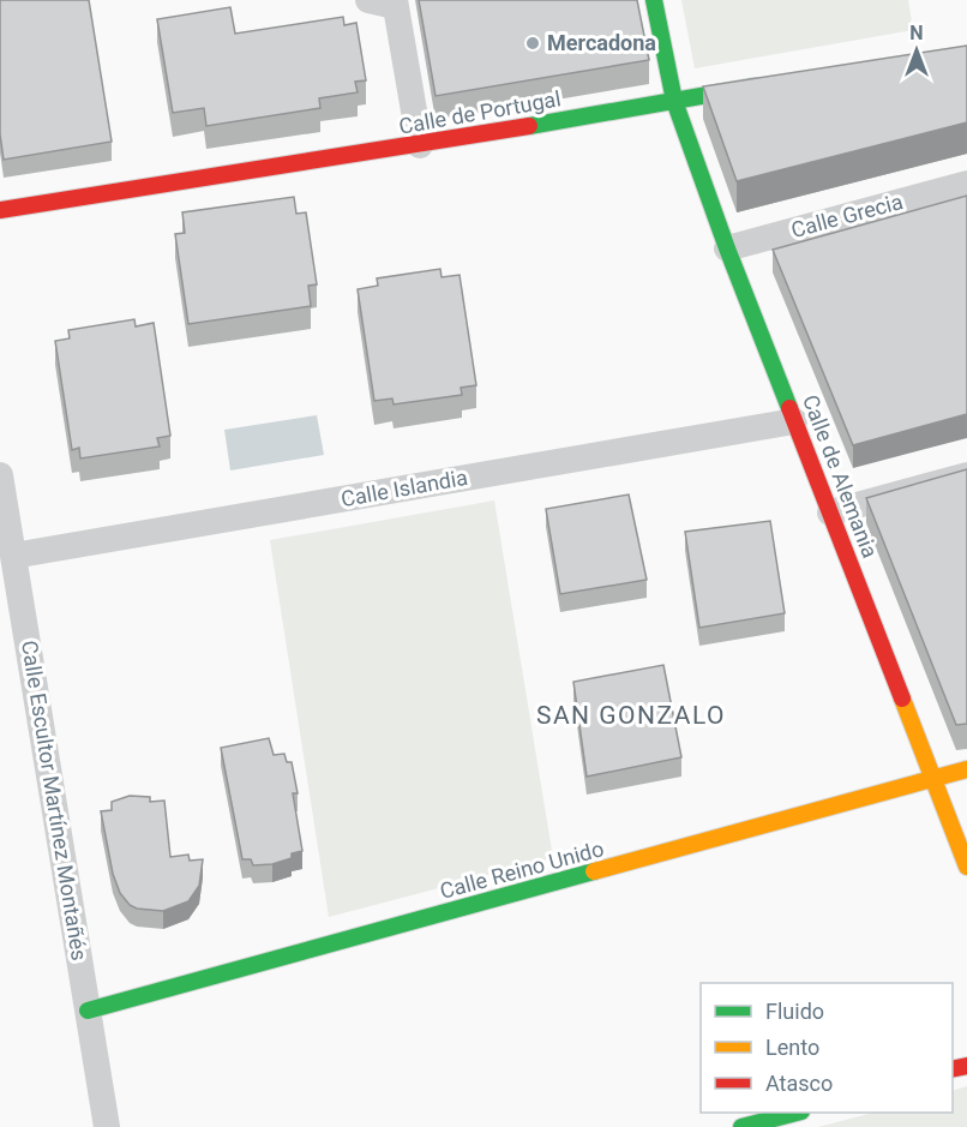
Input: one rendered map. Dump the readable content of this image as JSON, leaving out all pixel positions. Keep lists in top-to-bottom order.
{
  "streets": {
    "street": [
      "Calle de Portugal",
      "Calle Grecia",
      "Calle de Alemania",
      "Calle Islandia",
      "Calle Escultor Martínez Montañés",
      "Calle Reino Unido"
    ]
  },
  "crossings": [
    ["Calle de Portugal", "Calle de Alemania"],
    ["Calle Grecia", "Calle de Alemania"],
    ["Calle de Alemania", "Calle Islandia"],
    ["Calle de Alemania", "Calle Reino Unido"],
    ["Calle Islandia", "Calle Escultor Martínez Montañés"],
    ["Calle Escultor Martínez Montañés", "Calle Reino Unido"]
  ],
  "districts": ["SAN GONZALO"],
  "places": ["Mercadona"],
  "legend": ["Fluido", "Lento", "Atasco"],
  "north": "top"
}
